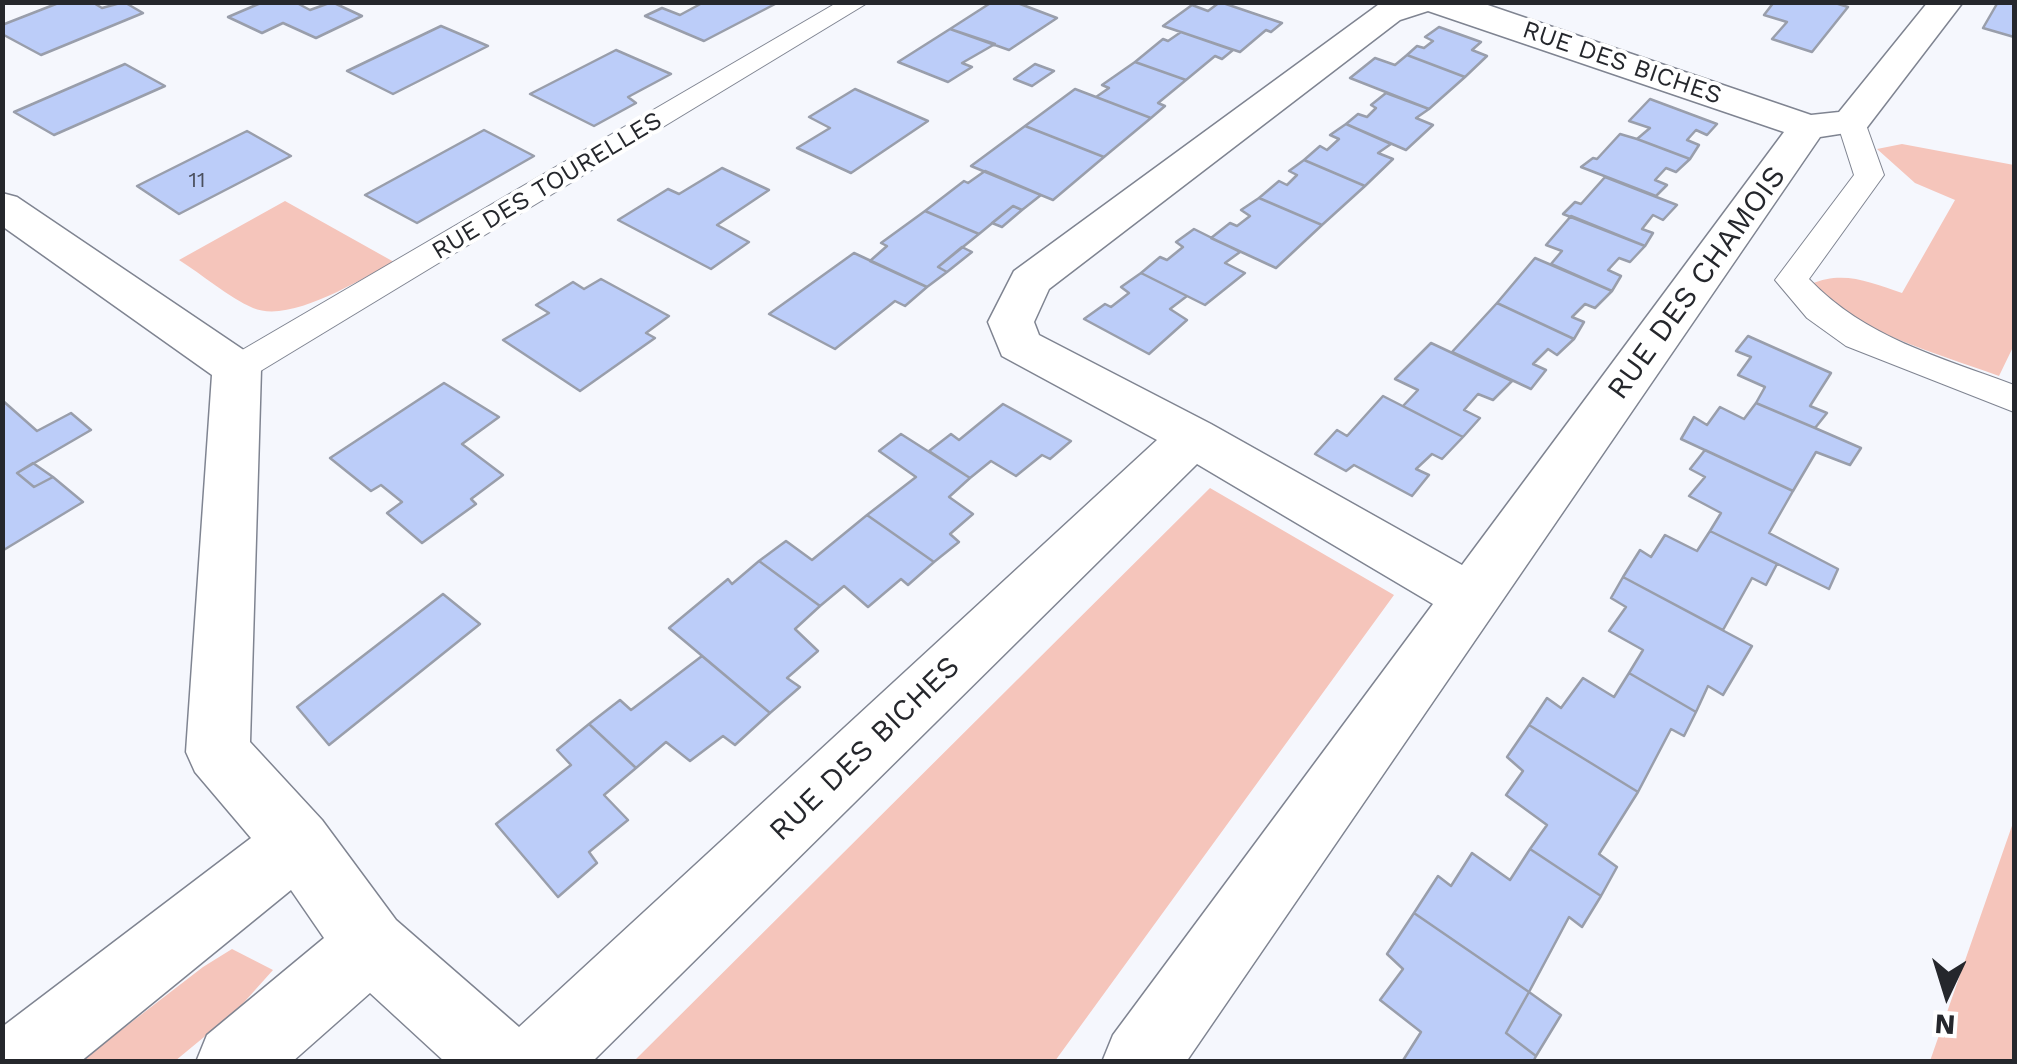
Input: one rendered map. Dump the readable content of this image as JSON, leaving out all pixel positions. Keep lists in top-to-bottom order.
{
  "streets": {
    "street": ["RUE DES BICHES", "RUE DES CHAMOIS"],
    "lane": ["RUE DES TOURELLES"]
  },
  "crossings": [
    ["RUE DES BICHES", "RUE DES CHAMOIS"]
  ],
  "house_numbers": ["11"],
  "north": "bottom"
}
